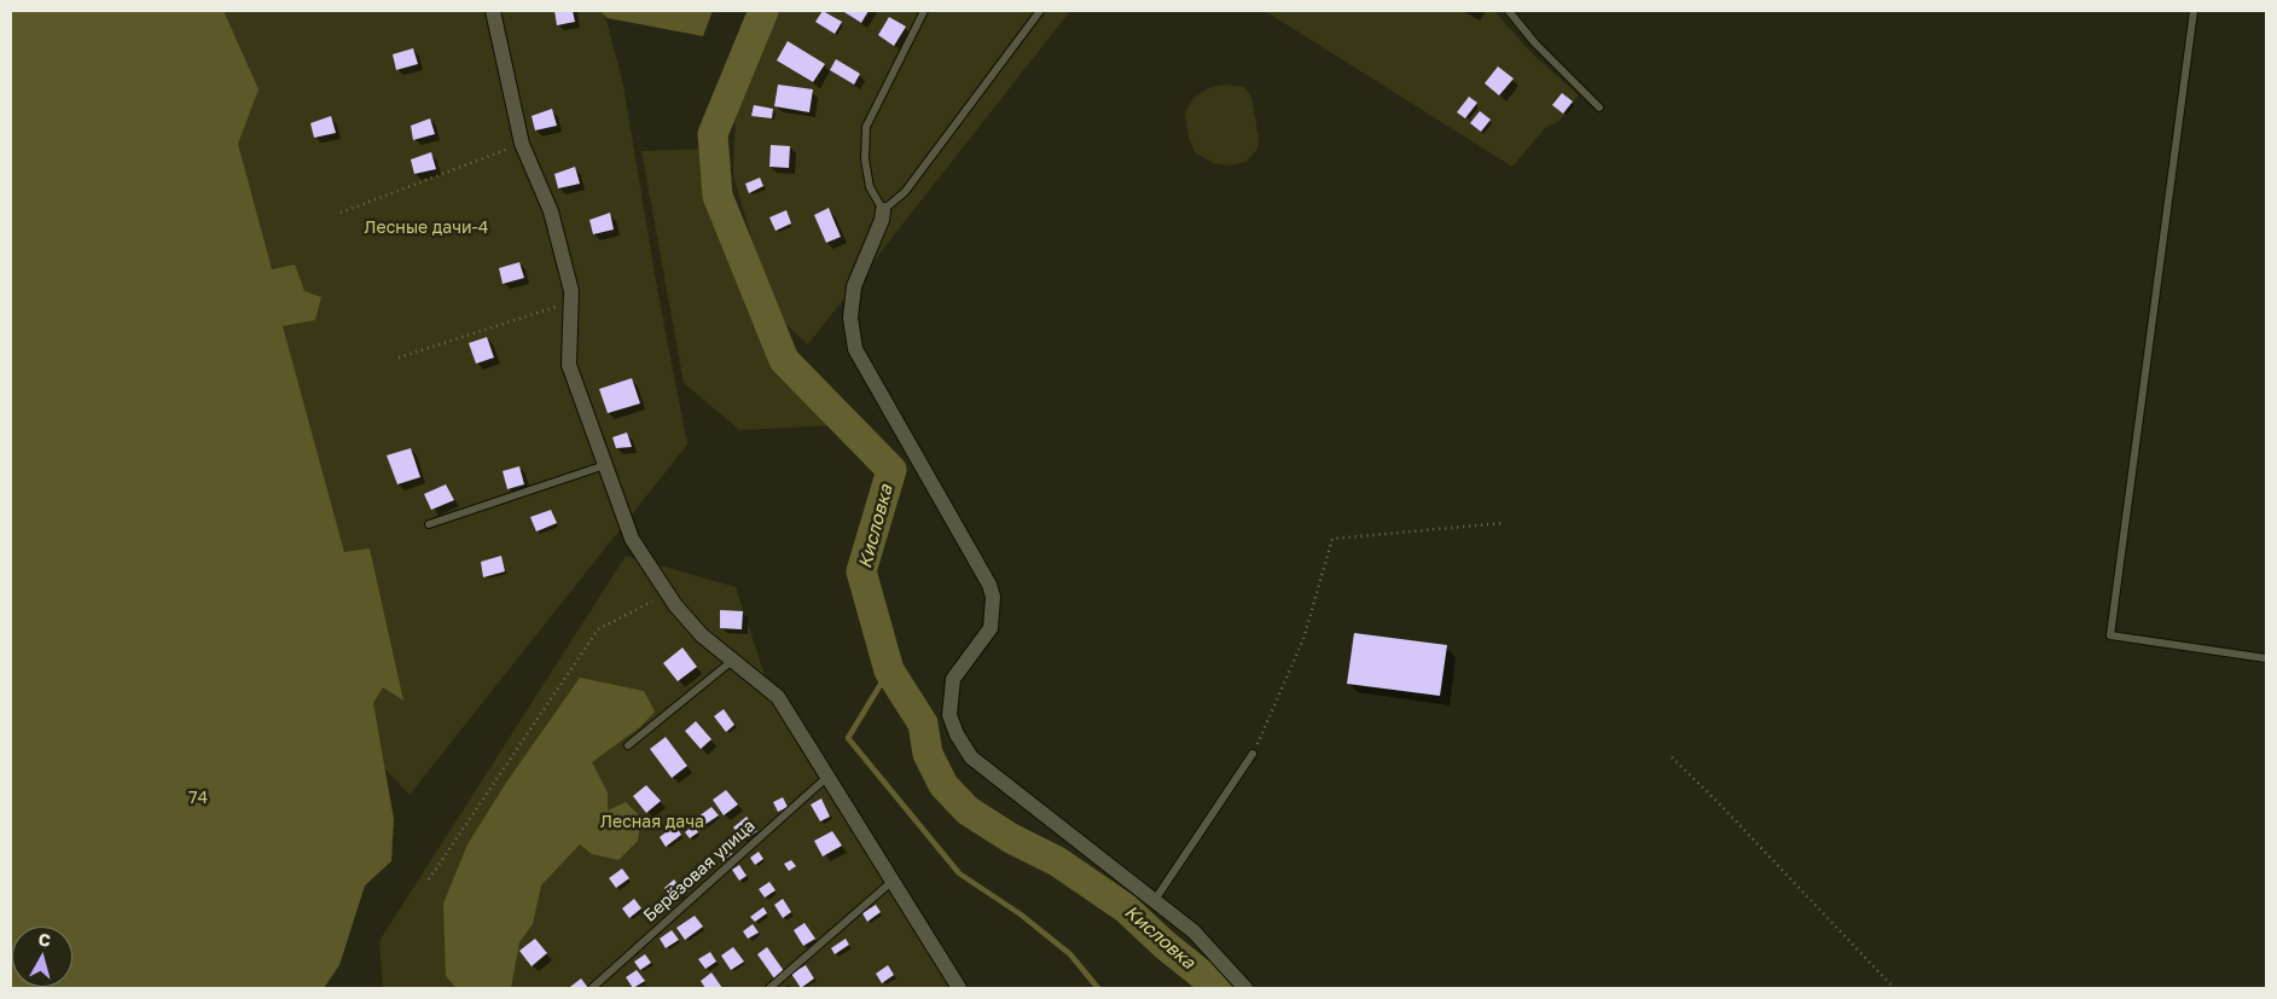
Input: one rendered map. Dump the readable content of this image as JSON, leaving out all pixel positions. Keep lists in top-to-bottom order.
{
  "streets": {
    "lane": ["Берёзовая улица"]
  },
  "water": ["Кисловка"],
  "parks": ["Лесные дачи-4", "74", "Лесная дача"],
  "north": "top"
}
